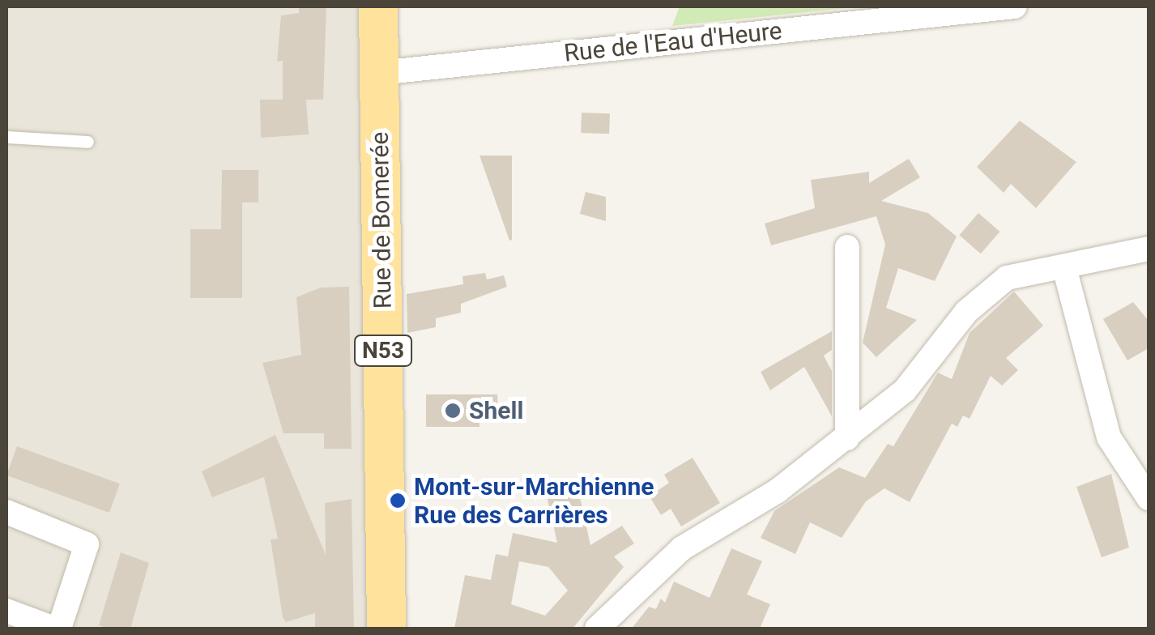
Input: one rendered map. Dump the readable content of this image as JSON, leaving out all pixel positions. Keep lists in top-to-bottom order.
{
  "streets": {
    "main road": ["Rue de Bomerée", "N53"],
    "street": ["Rue de l'Eau d'Heure"]
  },
  "crossings": [
    ["Rue de l'Eau d'Heure", "Rue de Bomerée"]
  ],
  "places": ["Shell", "Mont-sur-Marchienne Rue des Carrières"]
}
